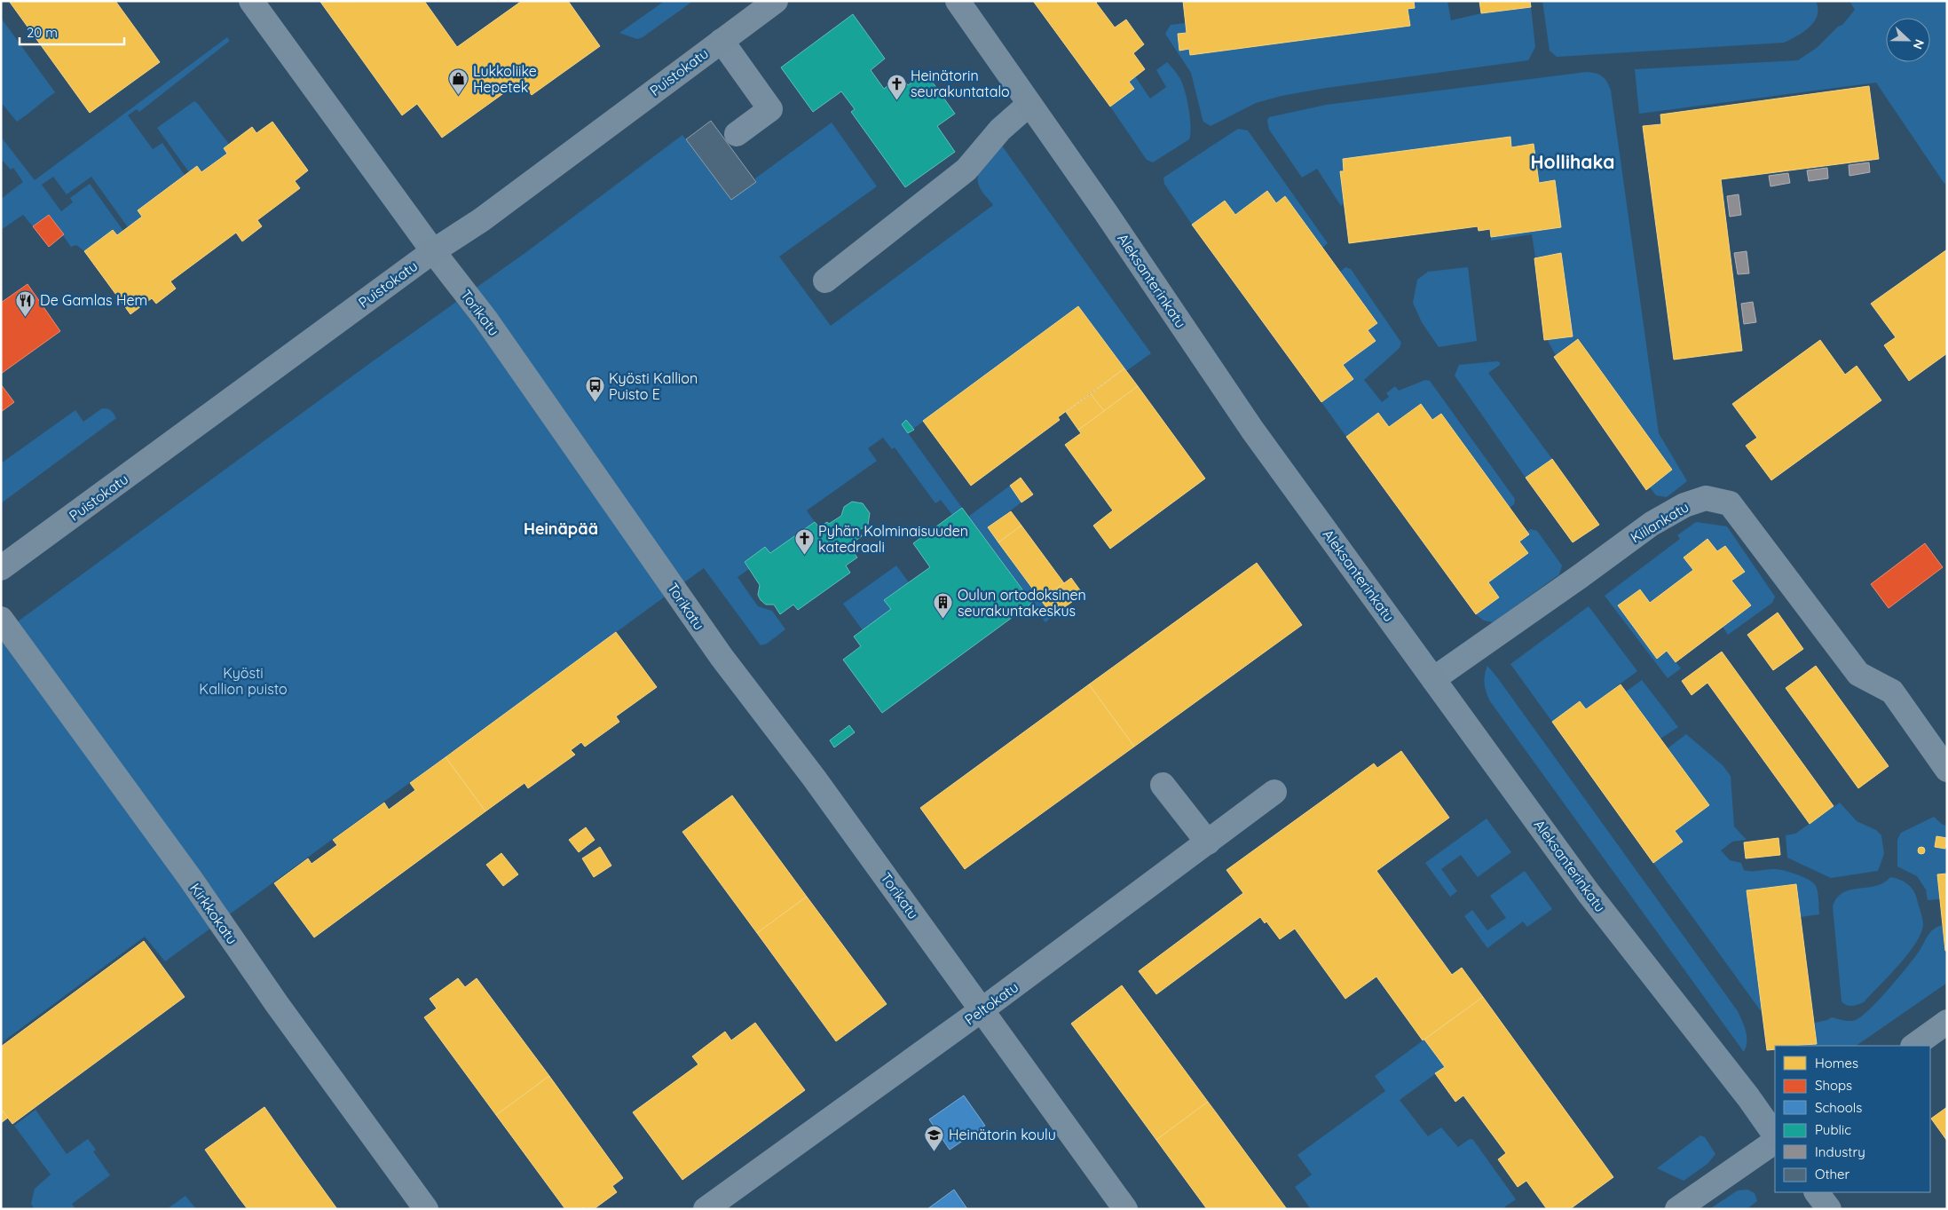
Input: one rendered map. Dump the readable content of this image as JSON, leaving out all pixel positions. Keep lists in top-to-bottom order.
{
  "streets": {
    "main road": ["Puistokatu", "Aleksanterinkatu"],
    "street": [
      "Torikatu",
      "Kiilankatu",
      "Kirkkokatu",
      "Peltokatu"
    ]
  },
  "crossings": [
    ["Puistokatu", "Torikatu"],
    ["Aleksanterinkatu", "Kiilankatu"],
    ["Torikatu", "Peltokatu"]
  ],
  "districts": ["Hollihaka", "Heinäpää"],
  "parks": ["Kyösti Kallion puisto"],
  "places": {
    "shop": ["Lukkoliike Hepetek"],
    "church": ["Heinätorin seurakuntatalo", "Pyhän Kolminaisuuden katedraali"],
    "restaurant": ["De Gamlas Hem"],
    "bus stop": ["Kyösti Kallion Puisto E"],
    "building": ["Oulun ortodoksinen seurakuntakeskus"],
    "school or university": ["Heinätorin koulu"]
  },
  "legend": [
    "Homes",
    "Shops",
    "Schools",
    "Public",
    "Industry",
    "Other"
  ],
  "scale_bar": "20 m",
  "north": "right"
}
